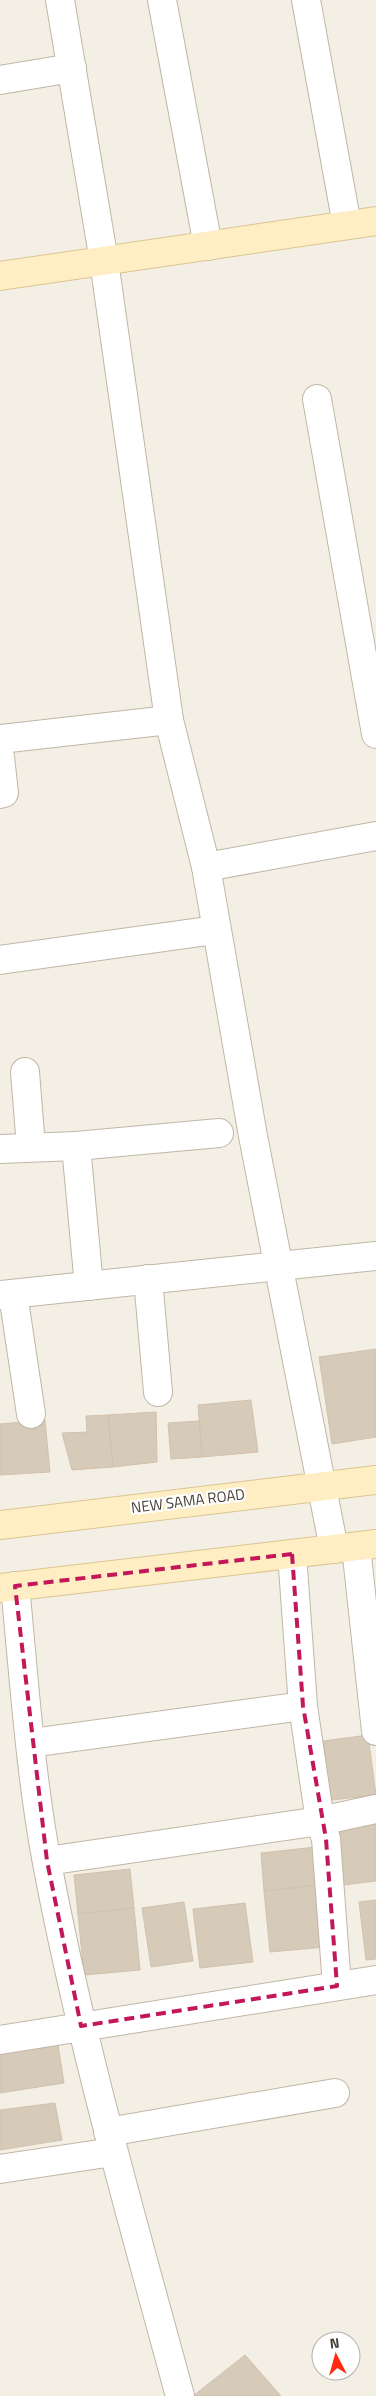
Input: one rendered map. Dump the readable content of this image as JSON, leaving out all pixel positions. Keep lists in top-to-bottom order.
{
  "streets": {
    "main road": ["NEW SAMA ROAD"]
  },
  "north": "top"
}
